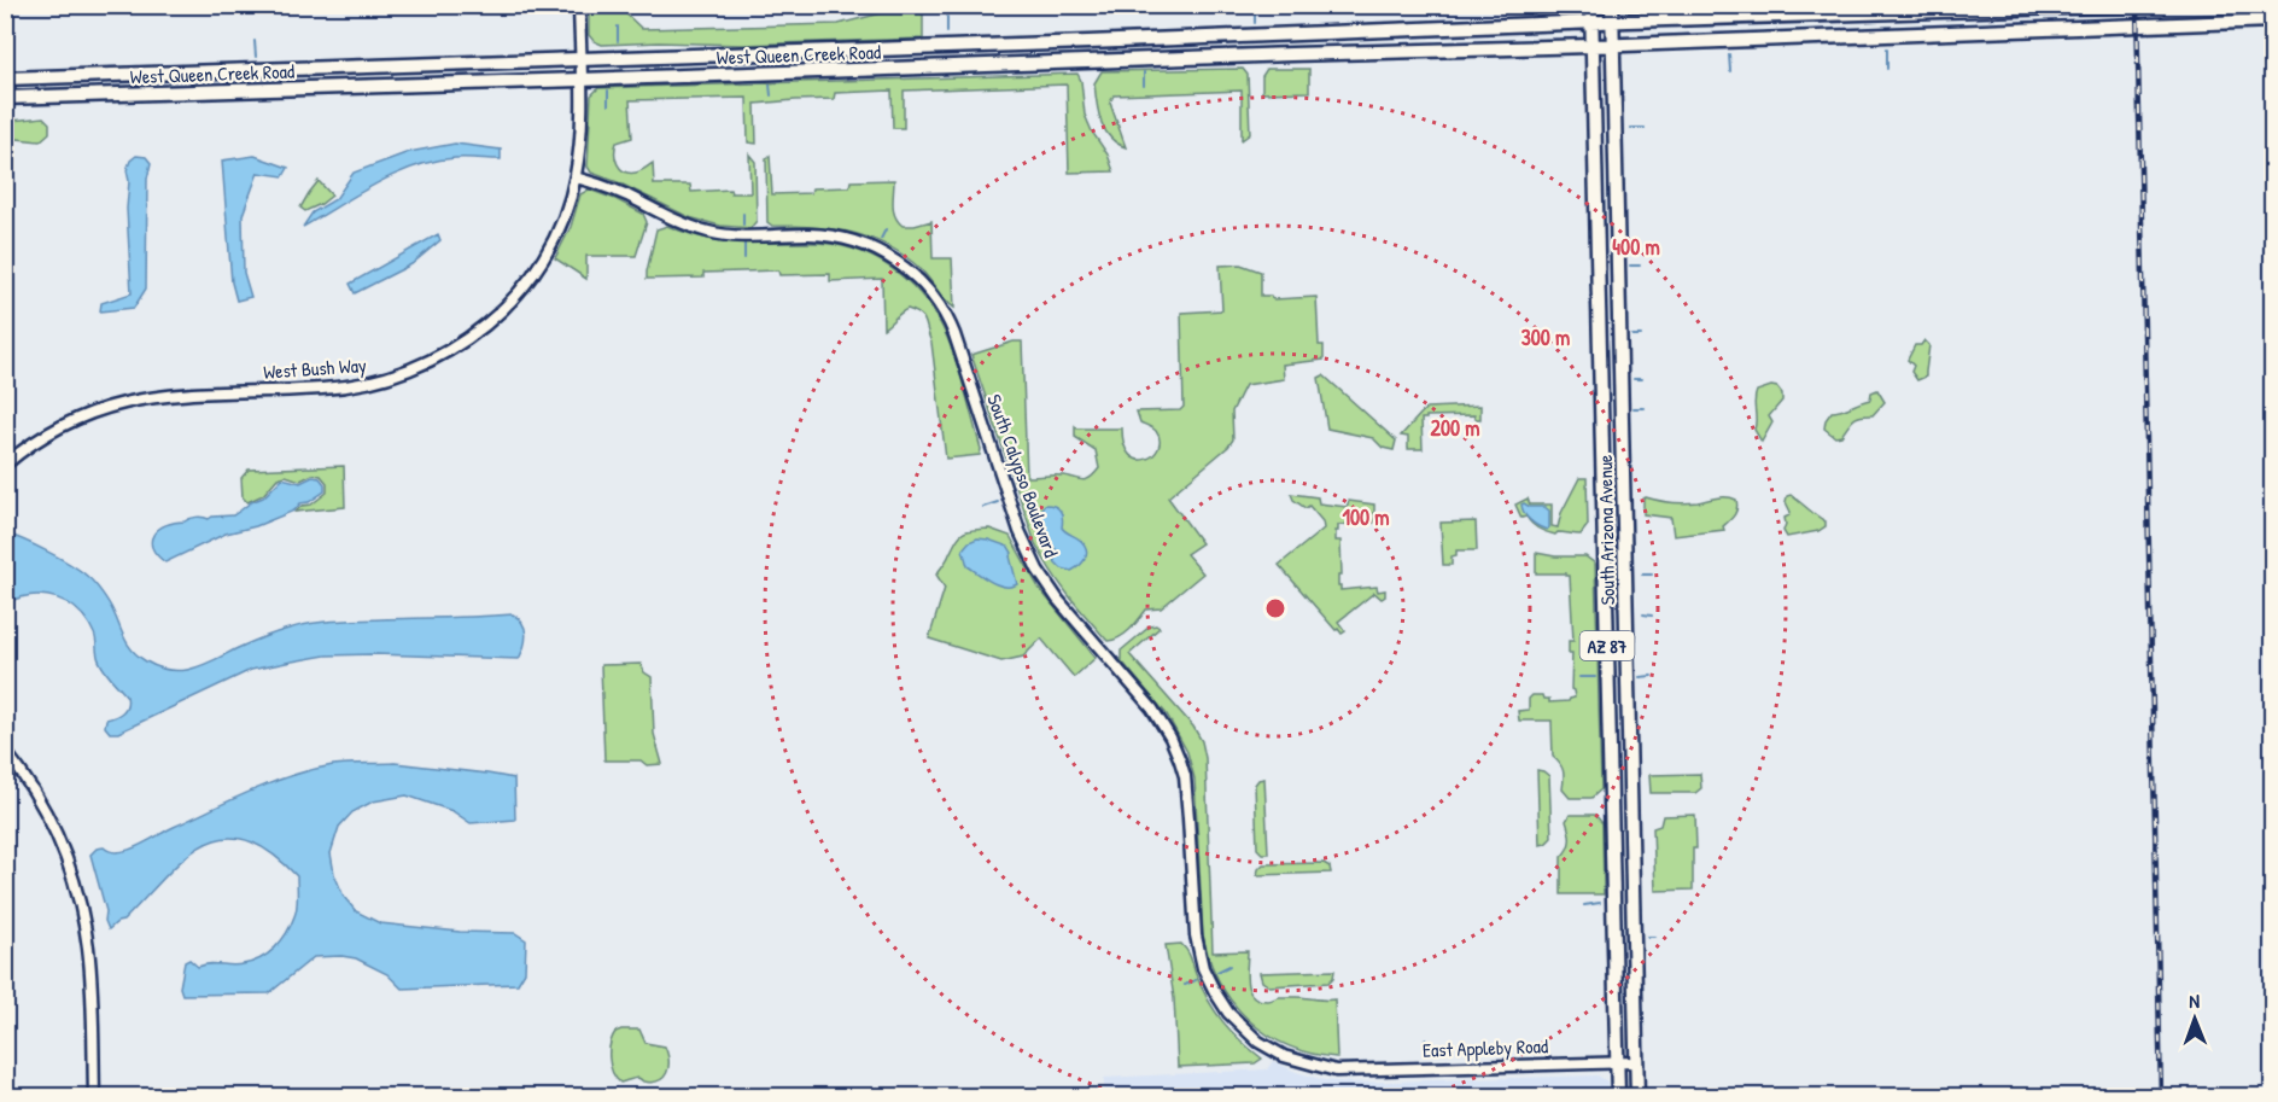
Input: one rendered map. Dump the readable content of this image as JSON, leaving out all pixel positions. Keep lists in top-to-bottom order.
{
  "streets": {
    "main road": ["West Queen Creek Road", "South Arizona Avenue", "AZ 87"],
    "street": ["West Bush Way", "South Calypso Boulevard", "East Appleby Road"]
  },
  "crossings": [
    ["West Queen Creek Road", "West Bush Way"],
    ["West Queen Creek Road", "South Arizona Avenue"],
    ["West Bush Way", "South Calypso Boulevard"],
    ["South Calypso Boulevard", "East Appleby Road"],
    ["South Arizona Avenue", "AZ 87"],
    ["South Arizona Avenue", "East Appleby Road"],
    ["AZ 87", "East Appleby Road"]
  ],
  "north": "top",
  "rings": [
    "400 m",
    "300 m",
    "200 m",
    "100 m"
  ]
}
